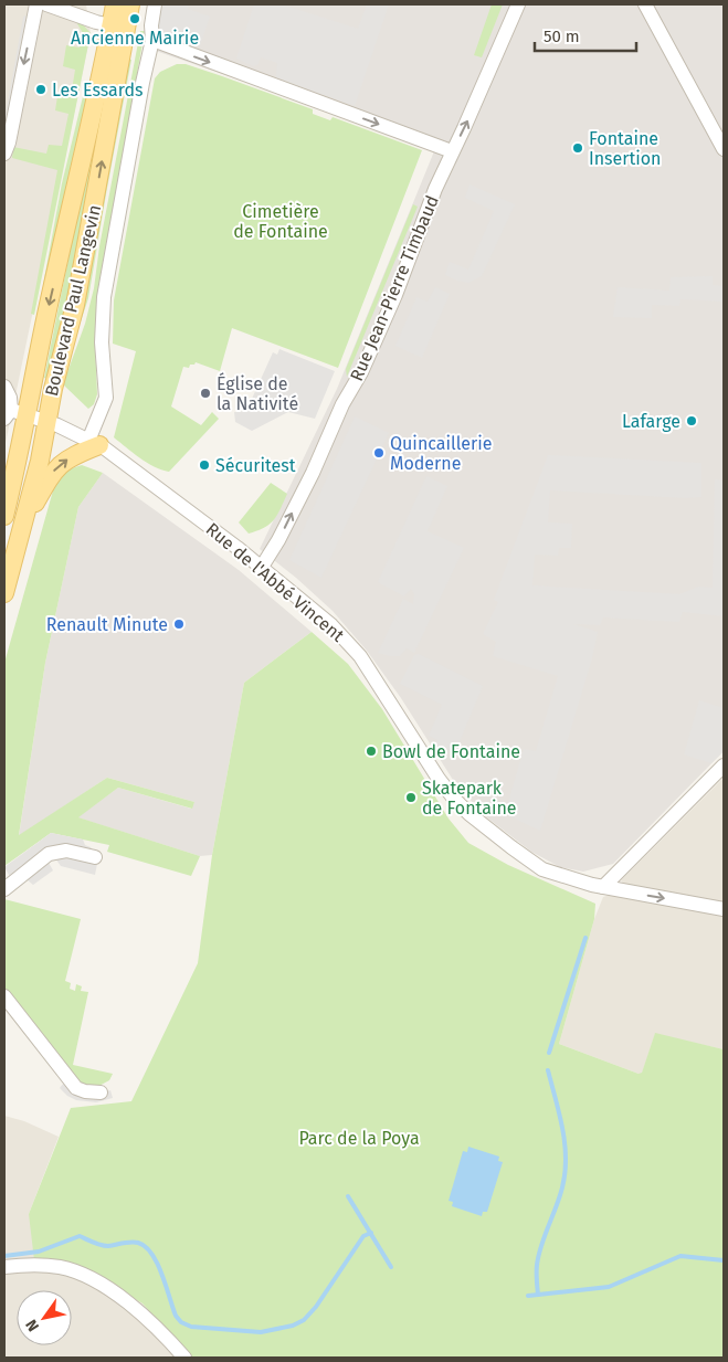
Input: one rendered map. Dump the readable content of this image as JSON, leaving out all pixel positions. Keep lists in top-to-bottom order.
{
  "streets": {
    "main road": ["Boulevard Paul Langevin"],
    "street": ["Rue Jean-Pierre Timbaud", "Rue de l'Abbé Vincent"]
  },
  "crossings": [
    ["Rue Jean-Pierre Timbaud", "Rue de l'Abbé Vincent"],
    ["Boulevard Paul Langevin", "Rue de l'Abbé Vincent"]
  ],
  "one_way": ["Rue Jean-Pierre Timbaud"],
  "parks": ["Cimetière de Fontaine", "Parc de la Poya"],
  "places": [
    "Ancienne Mairie",
    "Les Essards",
    "Fontaine Insertion",
    "Église de la Nativité",
    "Lafarge",
    "Quincaillerie Moderne",
    "Sécuritest",
    "Renault Minute",
    "Bowl de Fontaine",
    "Skatepark de Fontaine"
  ],
  "scale_bar": "50 m",
  "north": "bottom left"
}
